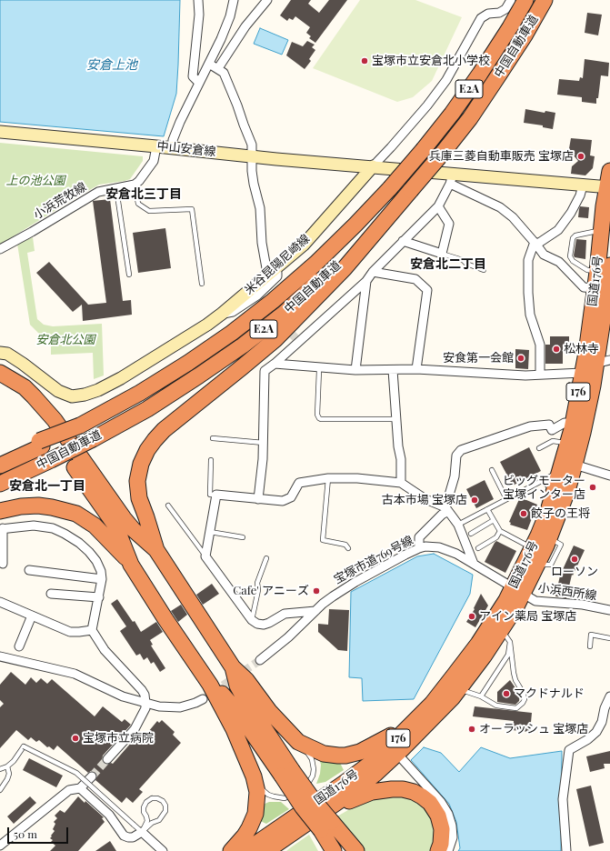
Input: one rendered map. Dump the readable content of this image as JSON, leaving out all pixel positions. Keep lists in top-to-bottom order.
{
  "streets": {
    "highway": [
      "中国自動車道",
      "E2A",
      "国道176号",
      "176"
    ],
    "main road": ["中山安倉線", "米谷昆陽尼崎線"],
    "street": ["小浜荒牧線", "宝塚市道769号線", "小浜西所線"]
  },
  "crossings": [
    ["中山安倉線", "米谷昆陽尼崎線"],
    ["国道176号", "宝塚市道769号線"],
    ["国道176号", "小浜西所線"],
    ["宝塚市道769号線", "小浜西所線"]
  ],
  "districts": ["安倉北三丁目", "安倉北二丁目", "安倉北一丁目"],
  "water": ["安倉上池"],
  "parks": ["上の池公園", "安倉北公園"],
  "places": [
    "宝塚市立安倉北小学校",
    "兵庫三菱自動車販売 宝塚店",
    "松林寺",
    "安食第一会館",
    "ビッグモーター 宝塚インター店",
    "古本市場 宝塚店",
    "餃子の王将",
    "ローソン",
    "Cafe' アニーズ",
    "アイン薬局 宝塚店",
    "マクドナルド",
    "オーラッシュ 宝塚店",
    "宝塚市立病院"
  ],
  "scale_bar": "50 m"
}
